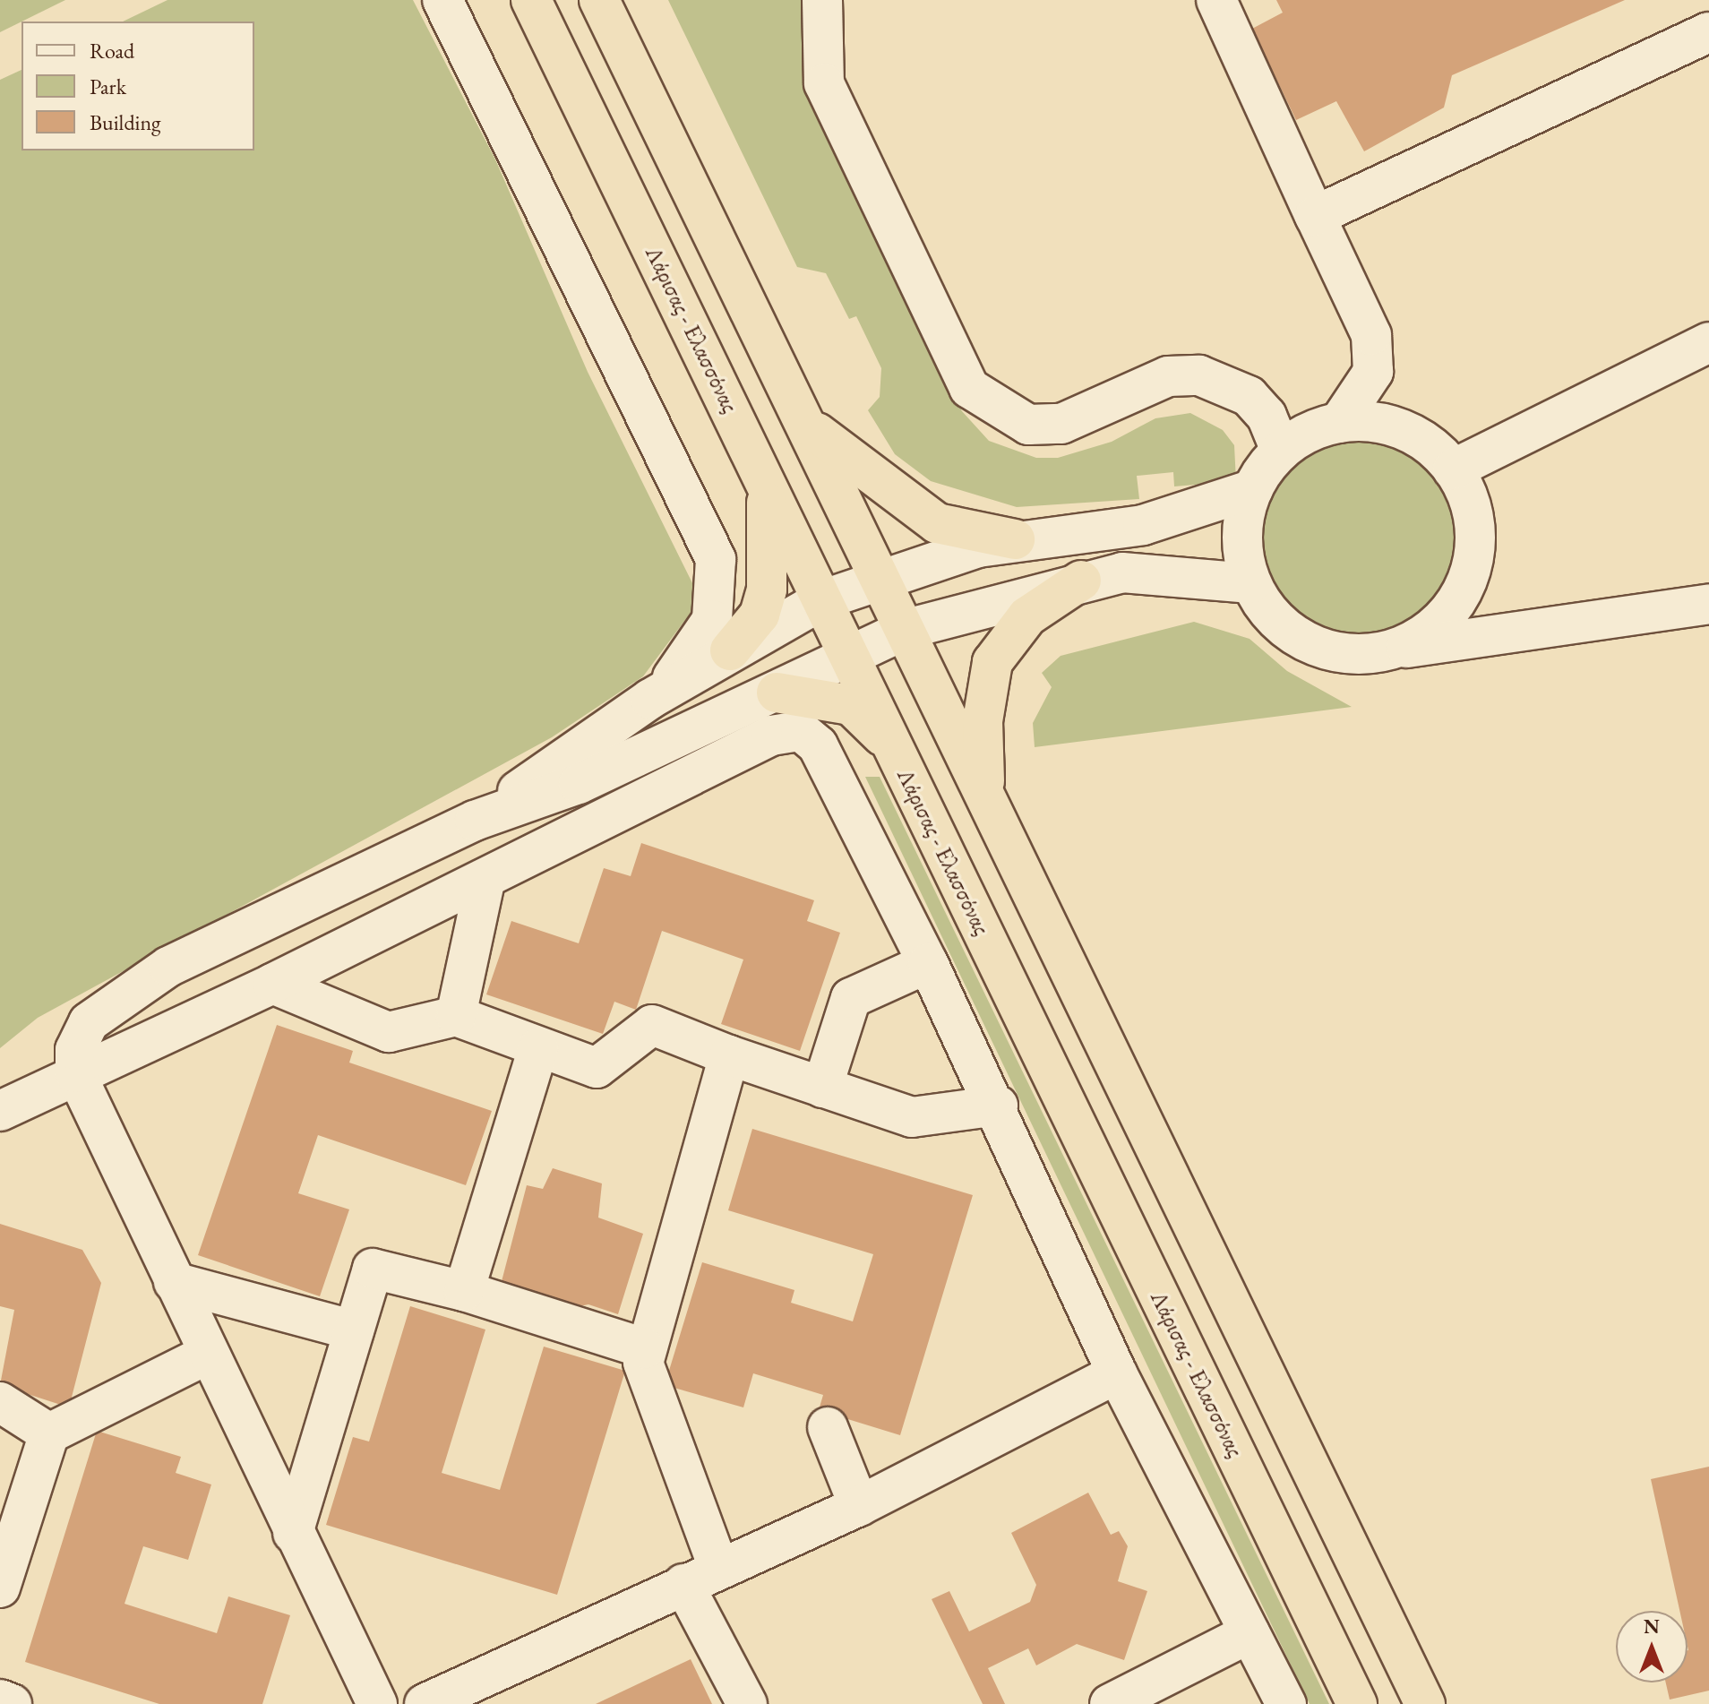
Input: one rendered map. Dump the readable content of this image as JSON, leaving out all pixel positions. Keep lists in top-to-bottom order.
{
  "streets": {
    "highway": ["Λάρισας - Ελασσόνας"]
  },
  "legend": ["Road", "Park", "Building"],
  "north": "top"
}
